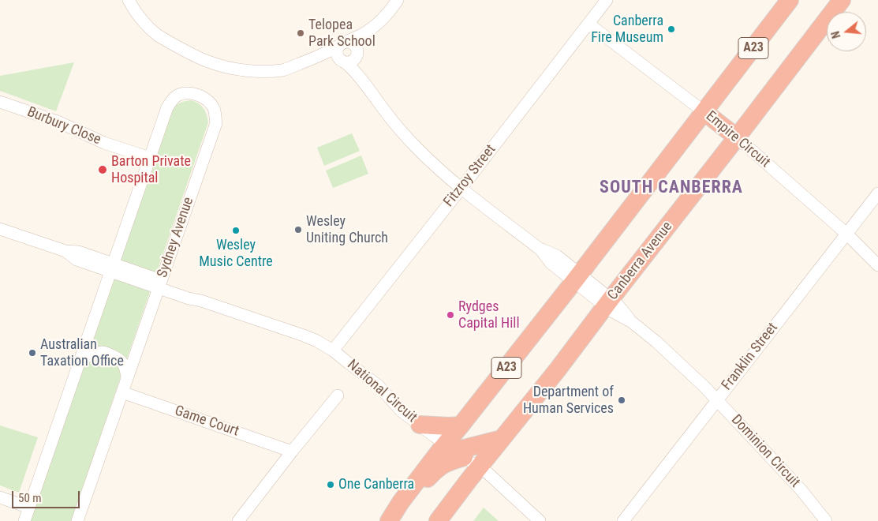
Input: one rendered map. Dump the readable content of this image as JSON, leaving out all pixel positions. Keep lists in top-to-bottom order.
{
  "streets": {
    "highway": ["A23", "Empire Circuit", "Canberra Avenue"],
    "street": [
      "Burbury Close",
      "Fitzroy Street",
      "Sydney Avenue",
      "Franklin Street",
      "National Circuit",
      "Game Court",
      "Dominion Circuit"
    ]
  },
  "crossings": [
    ["A23", "Empire Circuit"],
    ["A23", "National Circuit"],
    ["A23", "Dominion Circuit"],
    ["Burbury Close", "Sydney Avenue"],
    ["Empire Circuit", "Fitzroy Street"],
    ["Empire Circuit", "Canberra Avenue"],
    ["Empire Circuit", "Franklin Street"],
    ["Fitzroy Street", "National Circuit"],
    ["Fitzroy Street", "Dominion Circuit"],
    ["Sydney Avenue", "National Circuit"],
    ["Sydney Avenue", "Game Court"],
    ["Canberra Avenue", "National Circuit"],
    ["Canberra Avenue", "Dominion Circuit"],
    ["Franklin Street", "Dominion Circuit"]
  ],
  "districts": ["SOUTH CANBERRA"],
  "places": [
    "Canberra Fire Museum",
    "Telopea Park School",
    "Barton Private Hospital",
    "Wesley Uniting Church",
    "Wesley Music Centre",
    "Rydges Capital Hill",
    "Australian Taxation Office",
    "Department of Human Services",
    "One Canberra"
  ],
  "scale_bar": "50 m",
  "north": "left"
}
